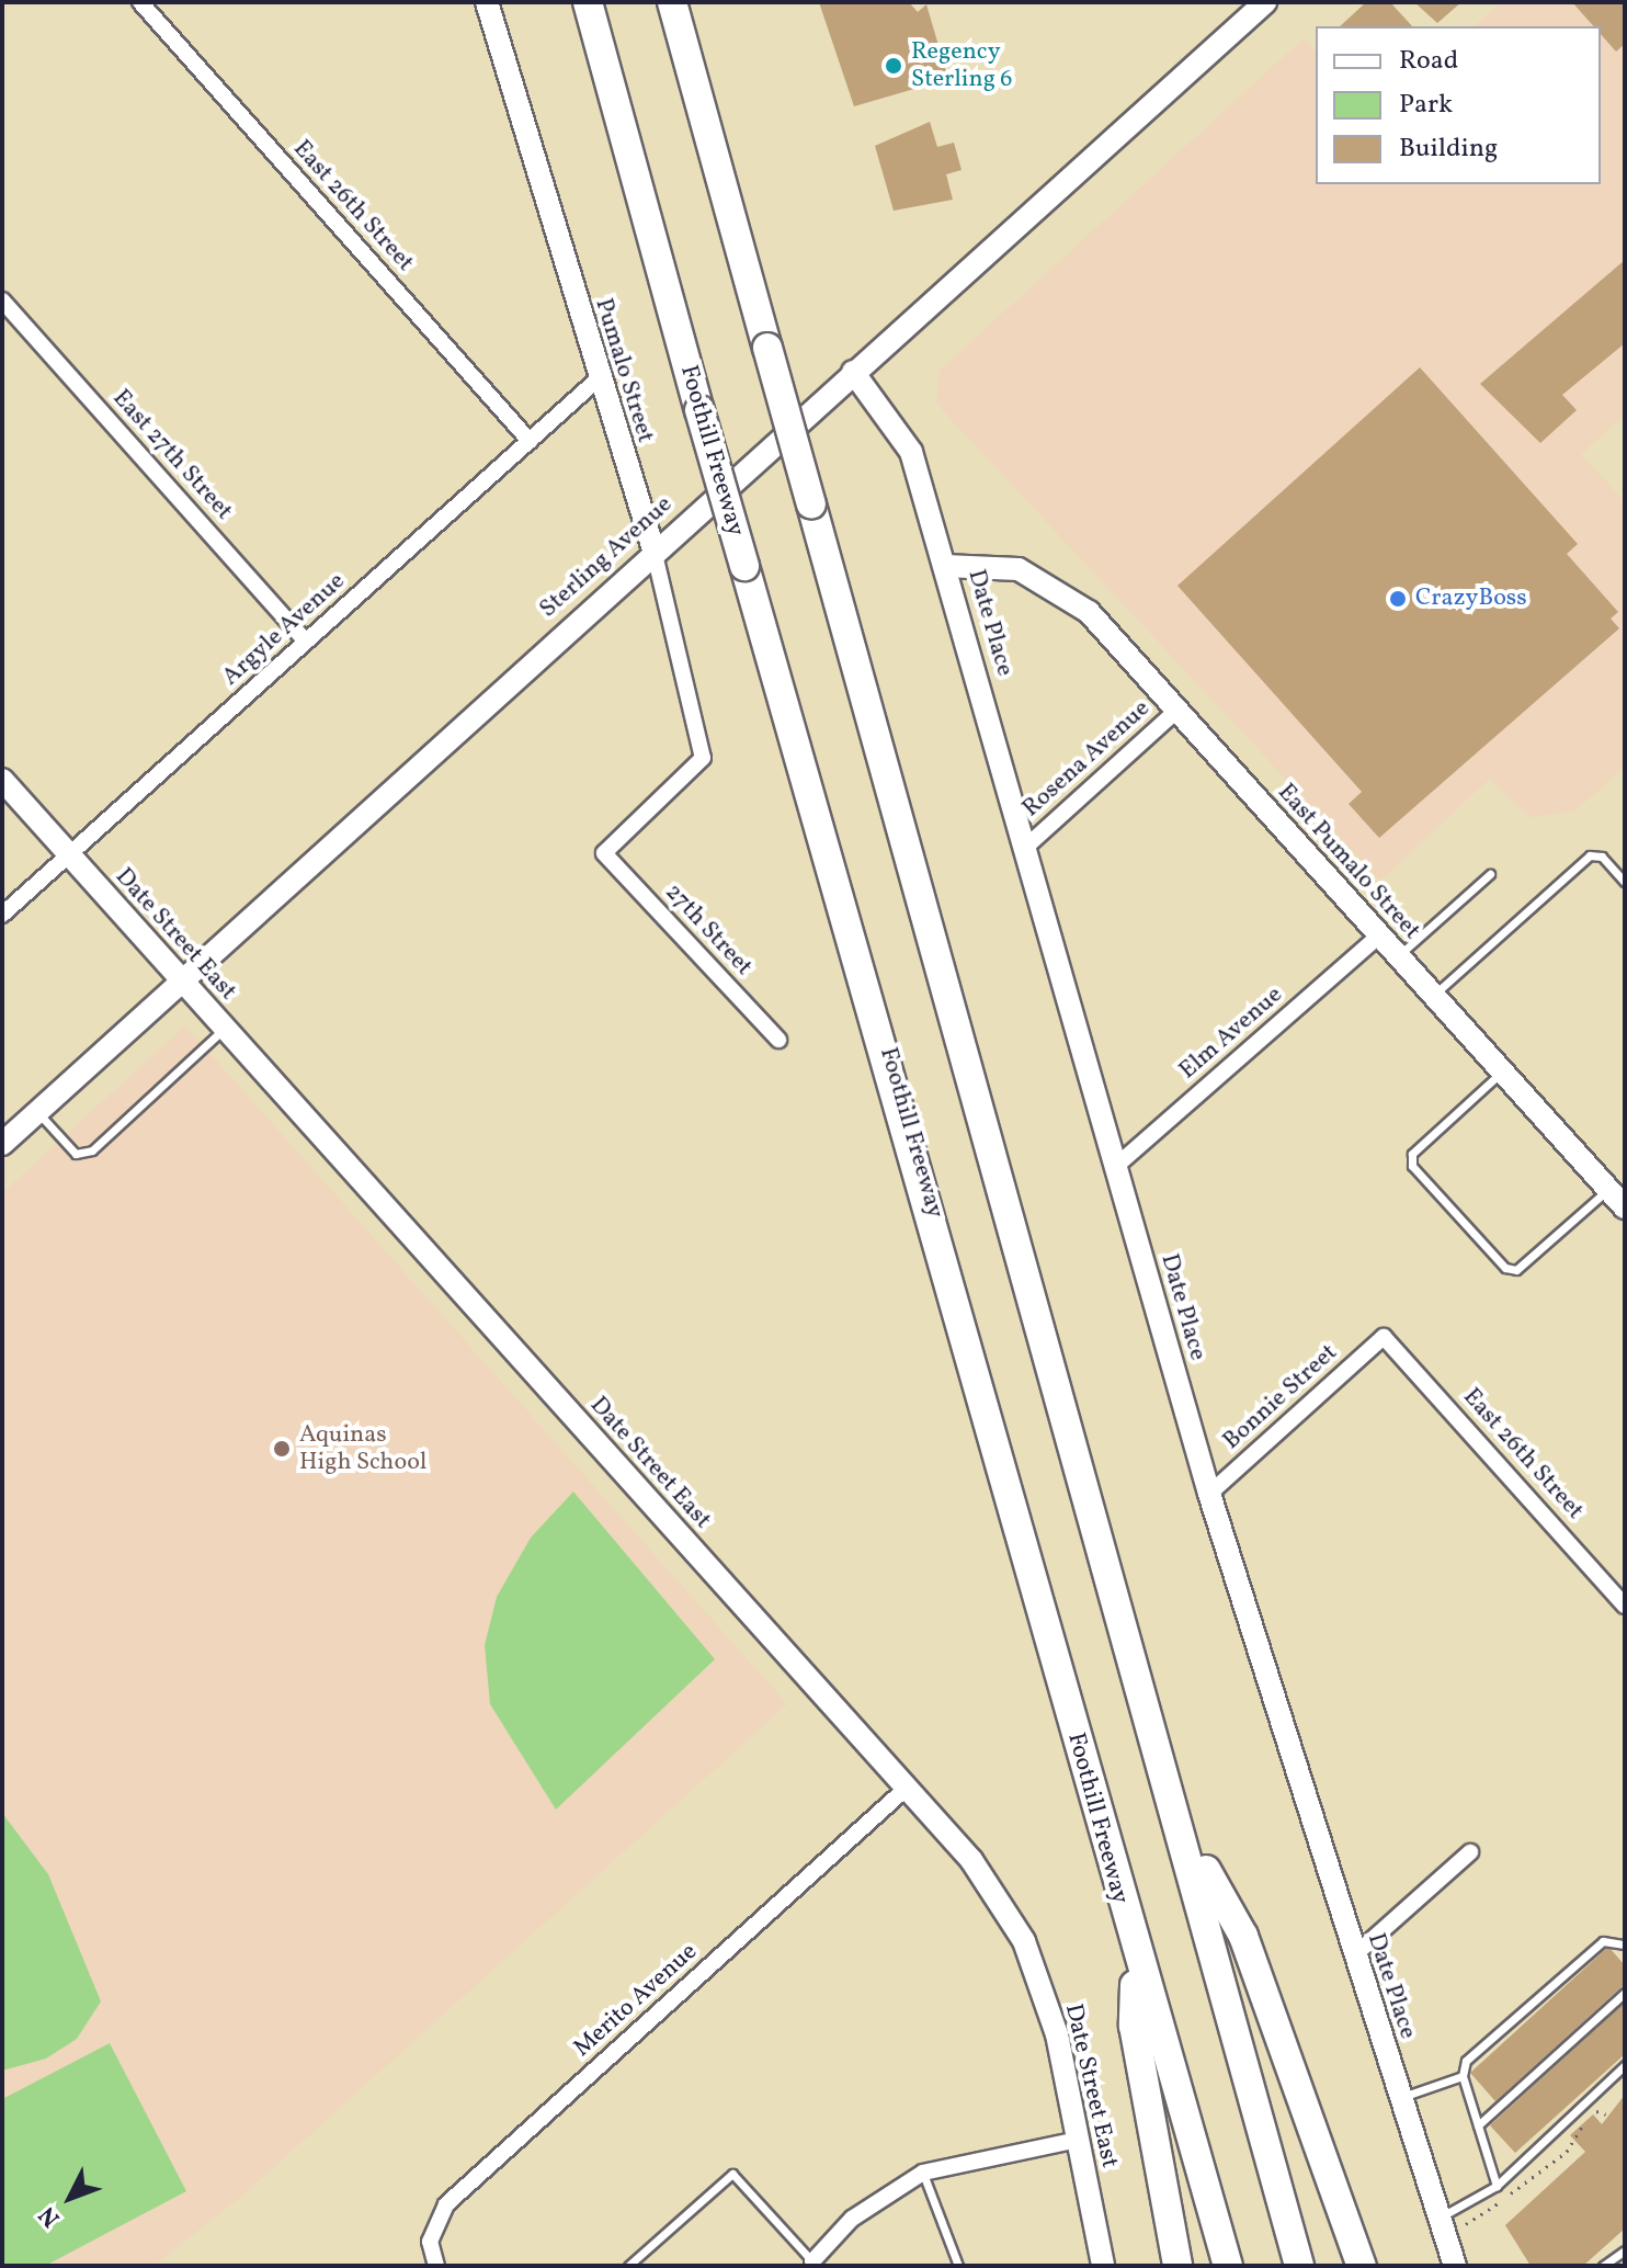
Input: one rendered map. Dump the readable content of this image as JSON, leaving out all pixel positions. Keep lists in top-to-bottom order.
{
  "streets": {
    "highway": ["Foothill Freeway"],
    "street": [
      "East 26th Street",
      "Pumalo Street",
      "East 27th Street",
      "Sterling Avenue",
      "Date Place",
      "Argyle Avenue",
      "Rosena Avenue",
      "East Pumalo Street",
      "27th Street",
      "Date Street East",
      "Elm Avenue",
      "Bonnie Street",
      "Merito Avenue"
    ]
  },
  "crossings": [
    ["East 26th Street", "Argyle Avenue"],
    ["East 26th Street", "Bonnie Street"],
    ["Pumalo Street", "Sterling Avenue"],
    ["Pumalo Street", "Argyle Avenue"],
    ["Pumalo Street", "27th Street"],
    ["East 27th Street", "Argyle Avenue"],
    ["Sterling Avenue", "Date Place"],
    ["Sterling Avenue", "Date Street East"],
    ["Date Place", "Rosena Avenue"],
    ["Date Place", "East Pumalo Street"],
    ["Date Place", "Elm Avenue"],
    ["Date Place", "Bonnie Street"],
    ["Argyle Avenue", "Date Street East"],
    ["Rosena Avenue", "East Pumalo Street"],
    ["East Pumalo Street", "Elm Avenue"],
    ["Date Street East", "Merito Avenue"]
  ],
  "places": ["Regency Sterling 6", "CrazyBoss", "Aquinas High School"],
  "legend": ["Road", "Park", "Building"],
  "north": "bottom left"
}
